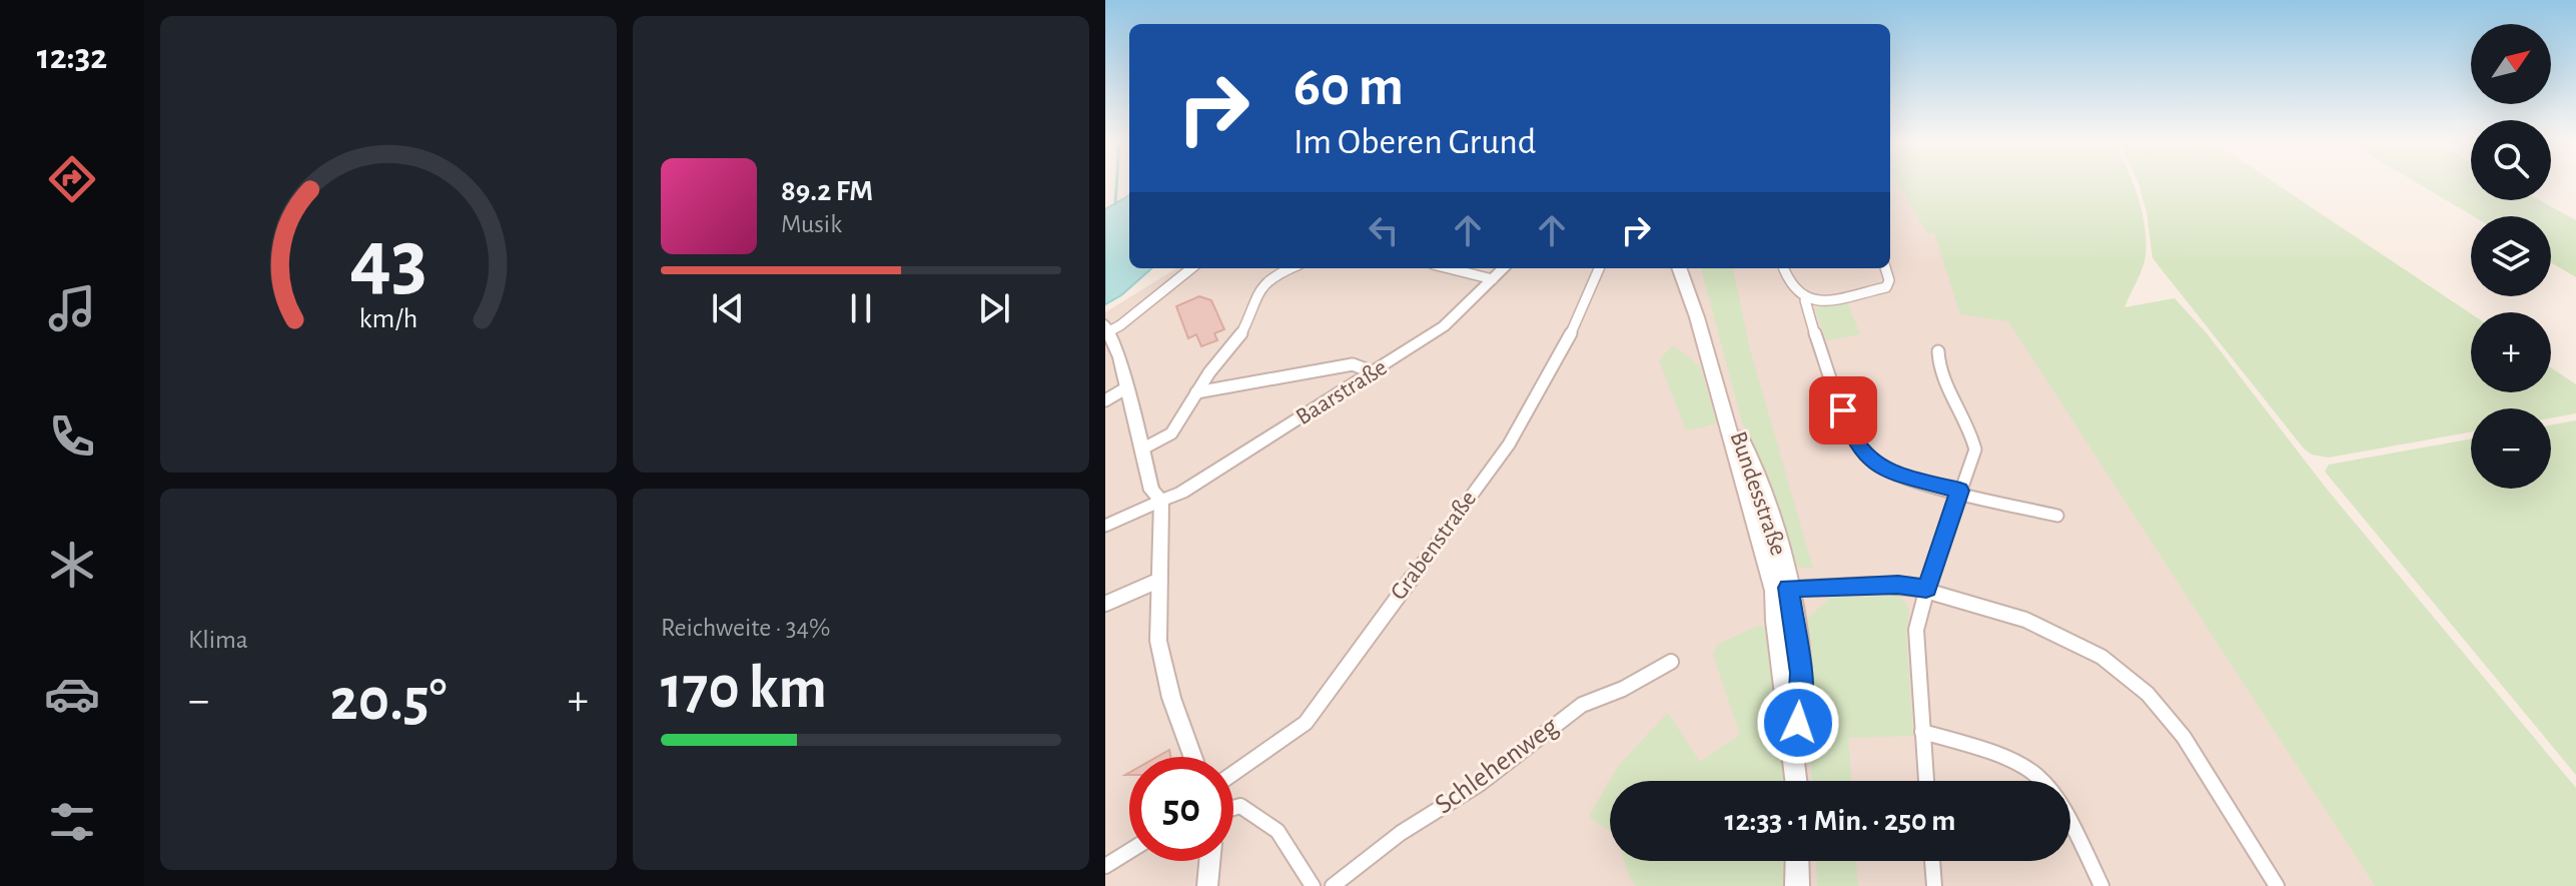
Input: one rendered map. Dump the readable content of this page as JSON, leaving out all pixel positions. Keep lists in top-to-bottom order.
{
  "streets": {
    "main road": ["Bundesstraße"],
    "street": ["Baarstraße", "Grabenstraße", "Schlehenweg"]
  },
  "north": "top right",
  "page": {
    "tabs": "12:32",
    "map_buttons": ["+", "−"],
    "turn": ["60 m", "Im Oberen Grund"],
    "song": ["89.2 FM", "Musik"],
    "tile": [
      "Klima",
      ["Reichweite · 34%", "170 km"]
    ],
    "heat": ["−", "20.5°", "+"],
    "limit": "50",
    "trip": "12:33 · 1 Min. · 250 m",
    "gauge": ["43", "km/h"]
  }
}
